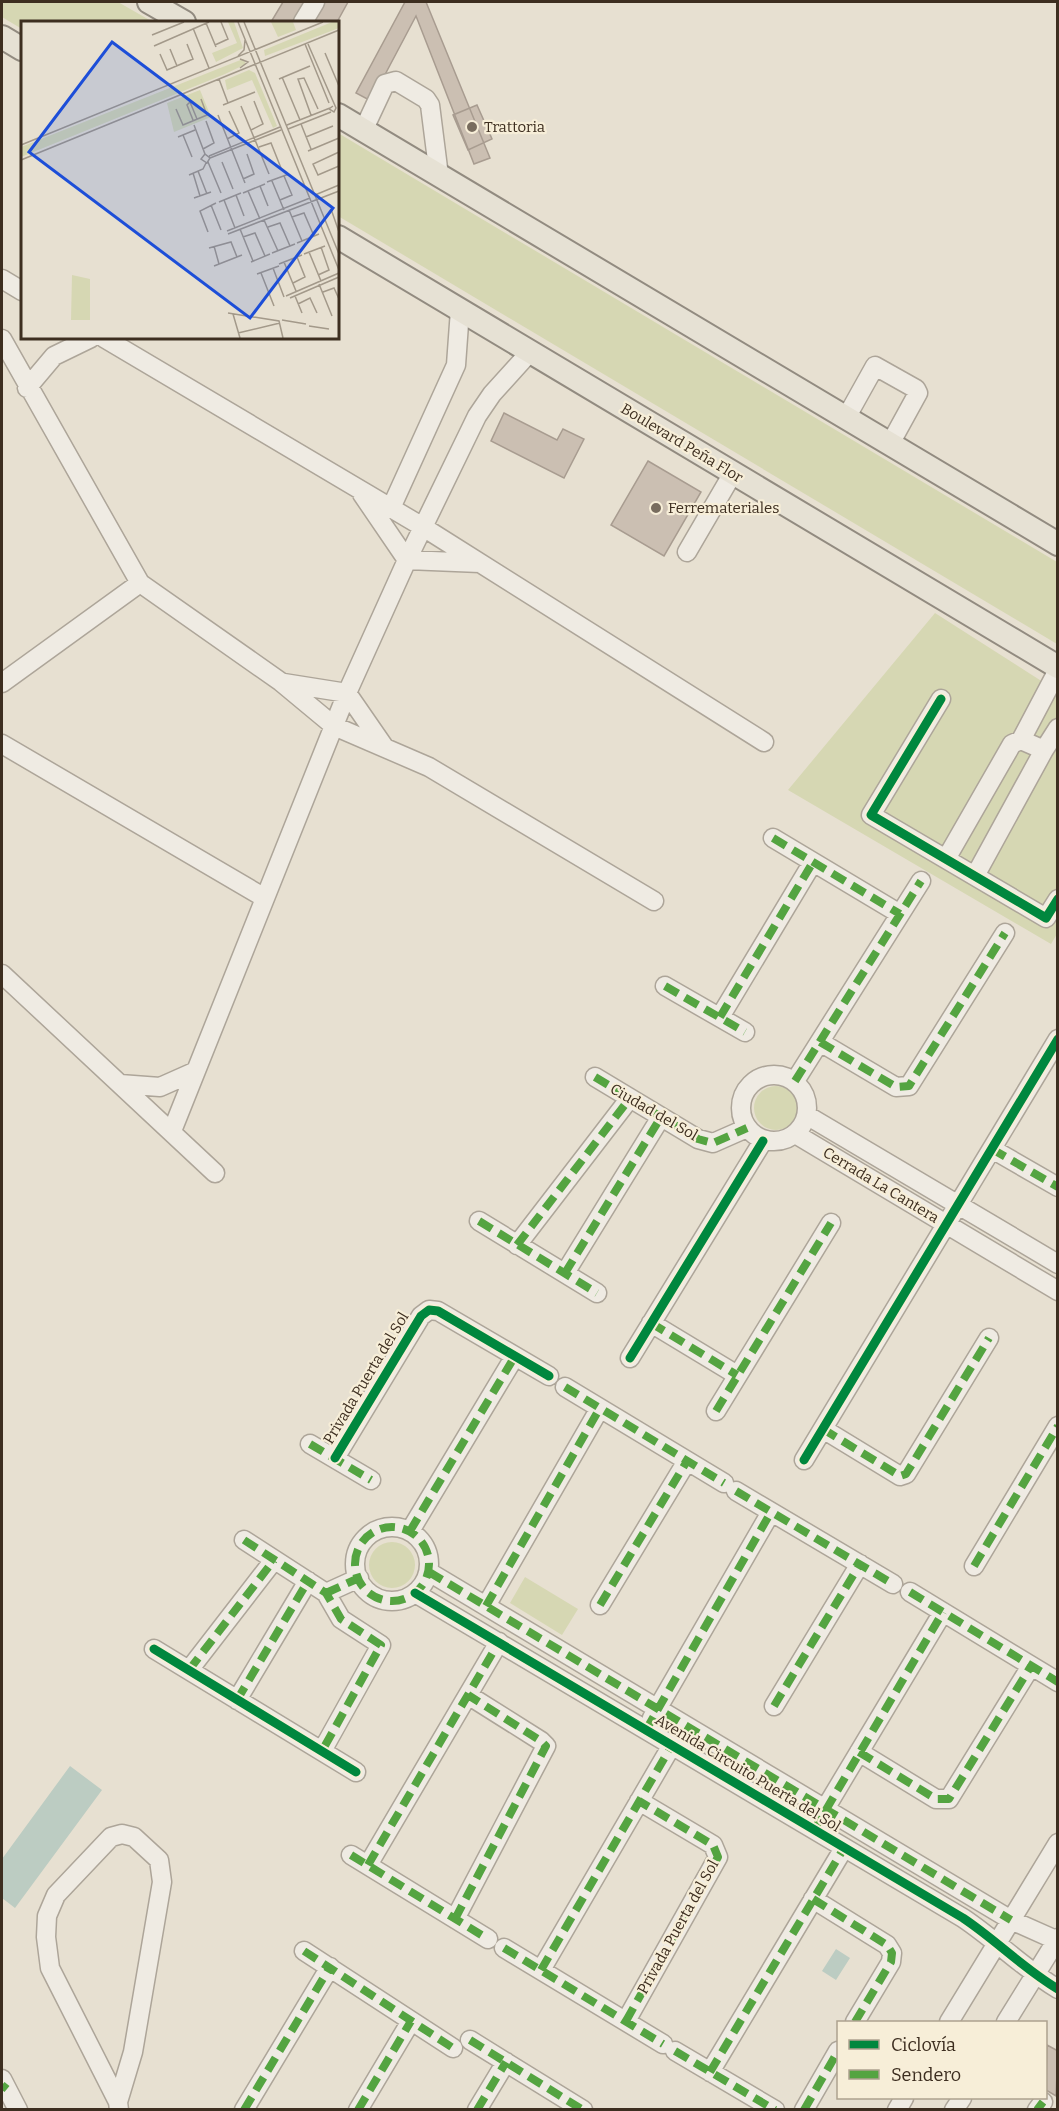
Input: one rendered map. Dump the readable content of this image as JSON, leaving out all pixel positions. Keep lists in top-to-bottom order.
{
  "streets": {
    "main road": ["Boulevard Peña Flor"],
    "street": [
      "Ciudad del Sol",
      "Cerrada La Cantera",
      "Privada Puerta del Sol",
      "Avenida Circuito Puerta del Sol"
    ]
  },
  "crossings": [
    ["Ciudad del Sol", "Cerrada La Cantera"]
  ],
  "places": ["Trattoria", "Ferremateriales"],
  "legend": ["Ciclovía", "Sendero"]
}
